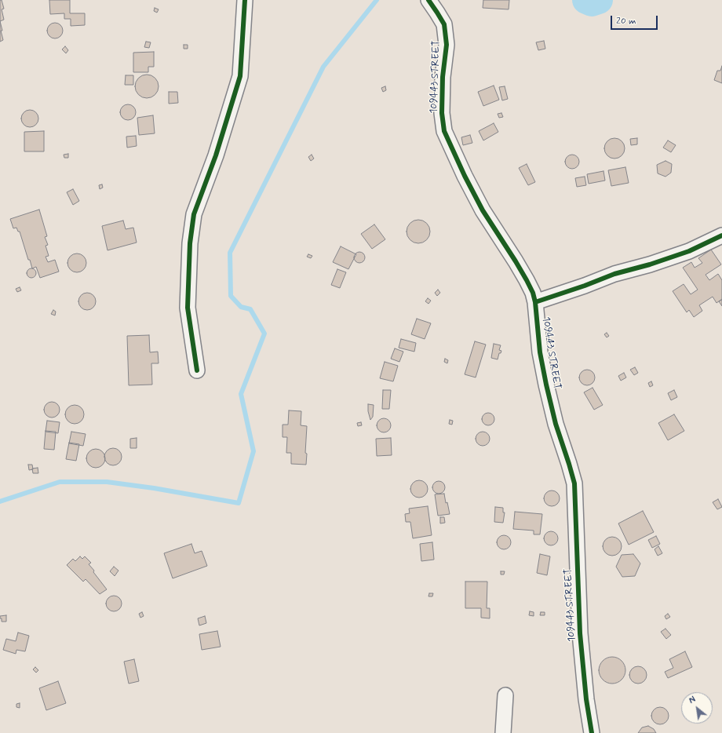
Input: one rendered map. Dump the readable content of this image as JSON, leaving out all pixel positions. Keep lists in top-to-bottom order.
{
  "streets": {
    "street": ["109443 STREET"]
  },
  "scale_bar": "20 m",
  "north": "top left"
}
